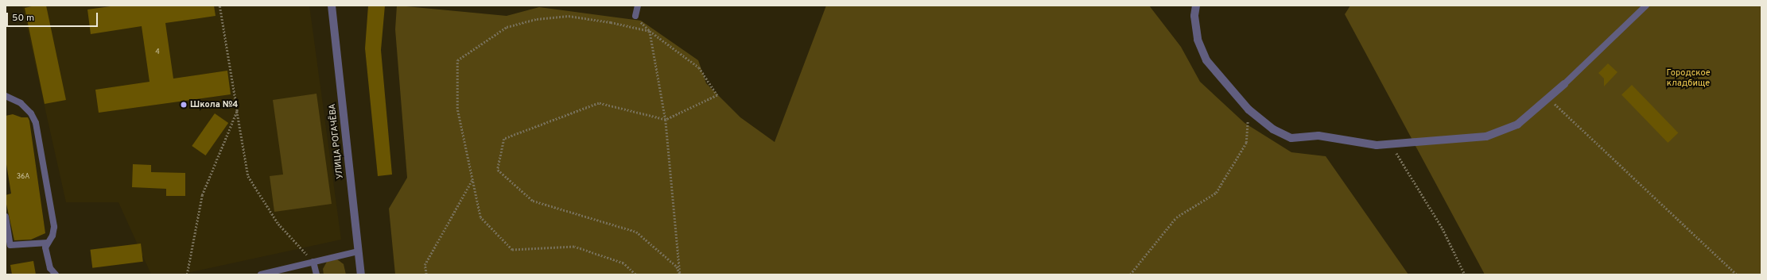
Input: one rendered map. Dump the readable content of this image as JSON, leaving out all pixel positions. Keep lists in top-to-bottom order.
{
  "streets": {
    "street": ["УЛИЦА РОГАЧЁВА"]
  },
  "parks": ["Городское кладбище"],
  "places": ["Школа №4"],
  "house_numbers": ["4", "36А"],
  "scale_bar": "50 m"
}
